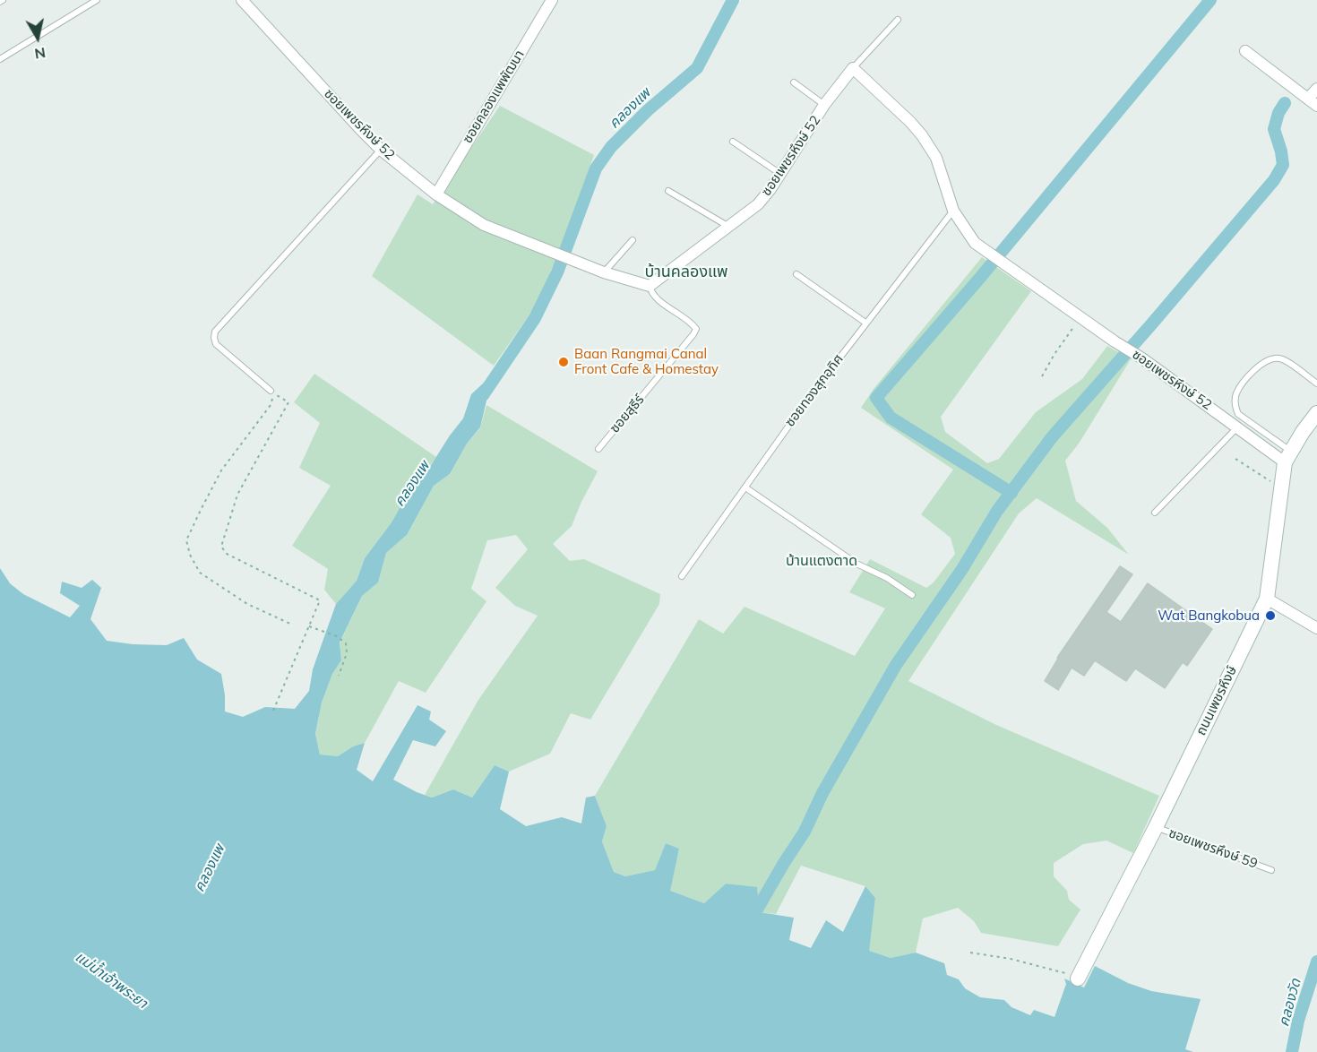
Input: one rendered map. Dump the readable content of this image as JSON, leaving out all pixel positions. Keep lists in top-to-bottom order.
{
  "streets": {
    "main road": ["ถนนเพชรหึงษ์"],
    "street": ["ซอยคลองแพพัฒนา", "ซอยเพชรหึงษ์ 52"],
    "lane": ["ซอยทองสุกอุทิศ", "ซอยสุธีร์", "ซอยเพชรหึงษ์ 59"]
  },
  "crossings": [
    ["ซอยคลองแพพัฒนา", "ซอยเพชรหึงษ์ 52"],
    ["ซอยเพชรหึงษ์ 52", "ซอยทองสุกอุทิศ"],
    ["ซอยเพชรหึงษ์ 52", "ซอยสุธีร์"],
    ["ซอยเพชรหึงษ์ 52", "ถนนเพชรหึงษ์"],
    ["ถนนเพชรหึงษ์", "ซอยเพชรหึงษ์ 59"]
  ],
  "districts": ["บ้านคลองแพ", "บ้านแตงตาด"],
  "water": ["คลองแพ", "แม่น้ำเจ้าพระยา", "คลองวัด"],
  "places": ["Baan Rangmai Canal Front Cafe & Homestay", "Wat Bangkobua"],
  "north": "bottom"
}
